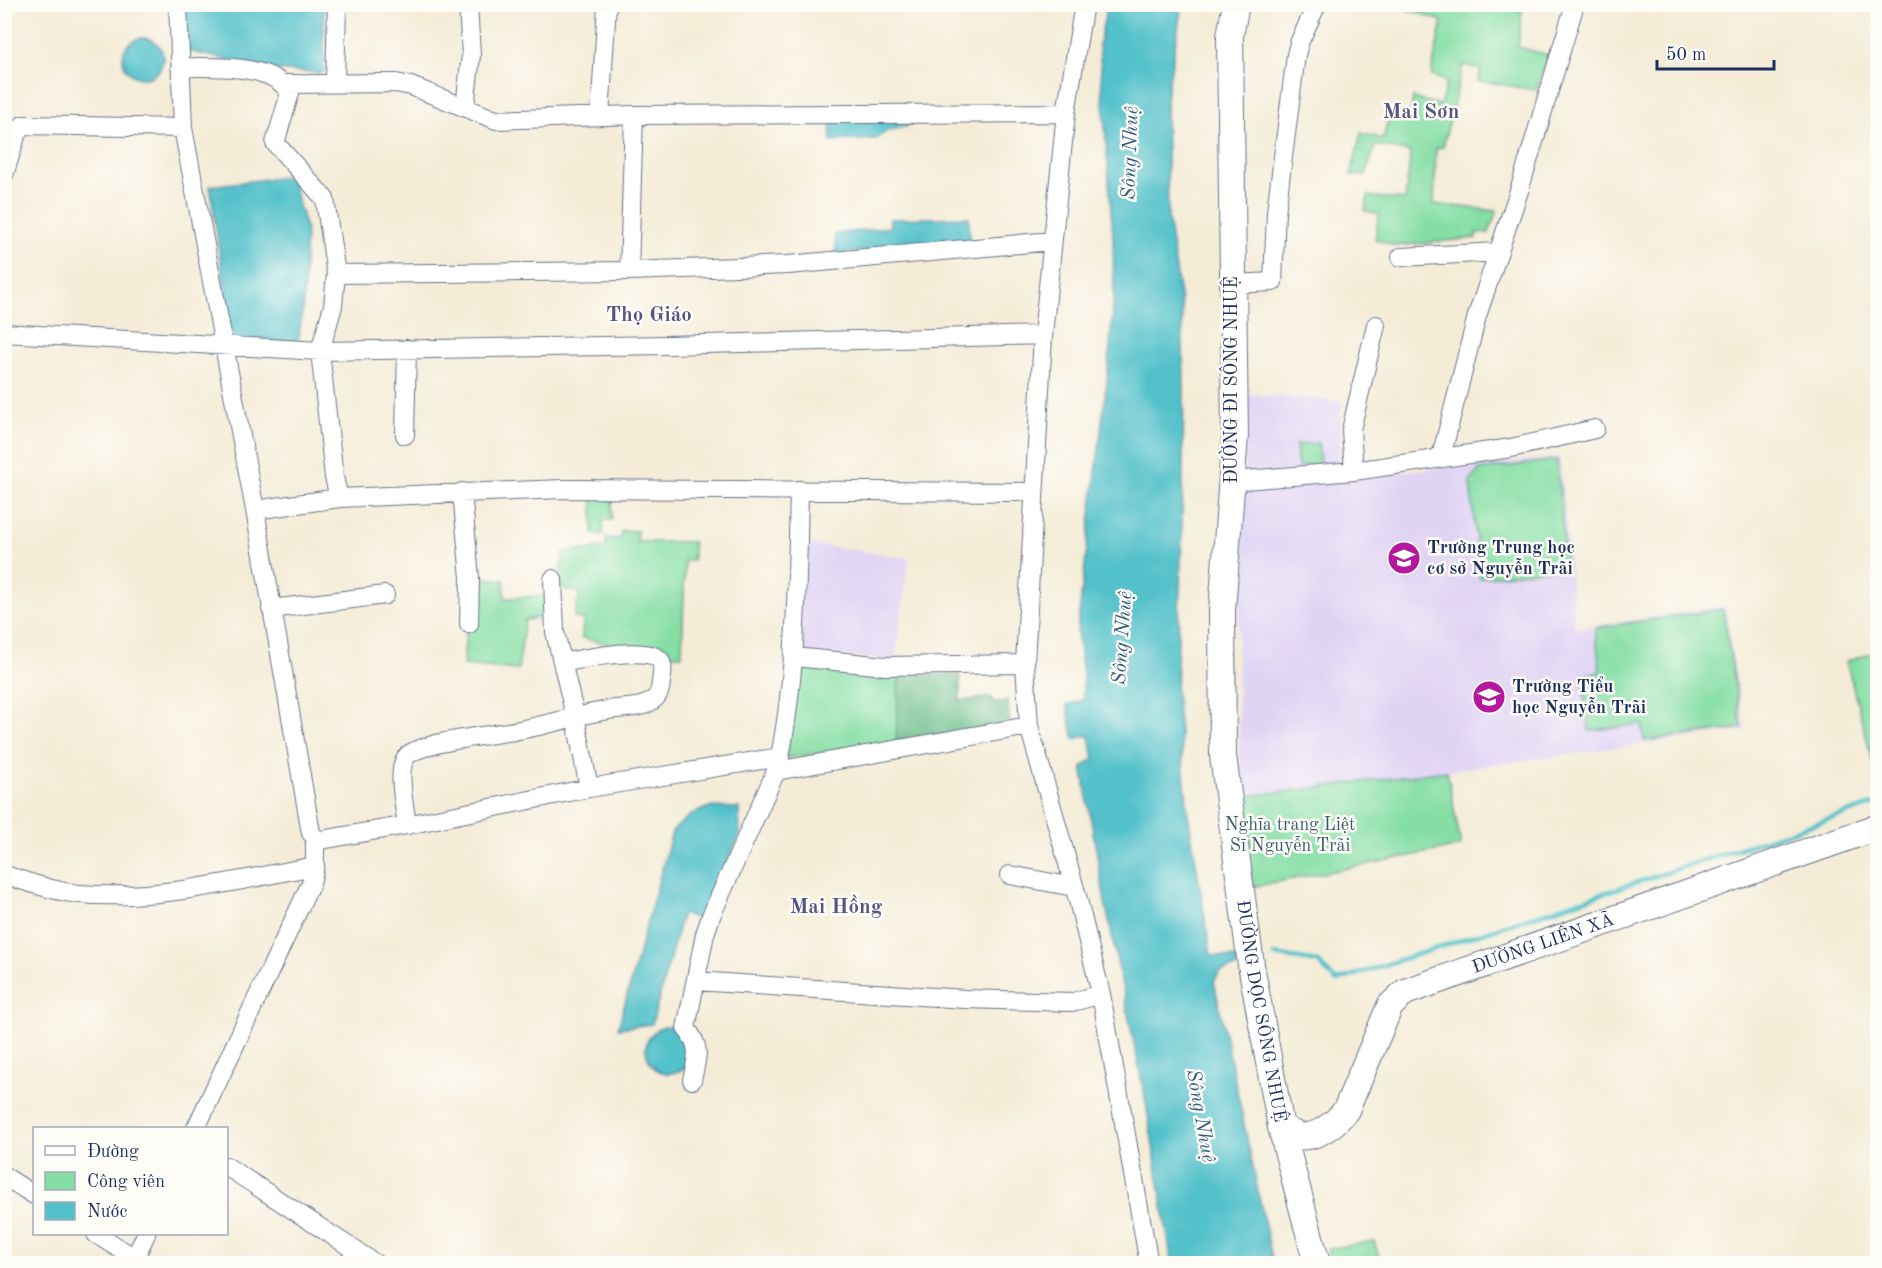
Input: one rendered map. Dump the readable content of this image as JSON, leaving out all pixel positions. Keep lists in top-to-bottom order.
{
  "streets": {
    "street": ["ĐƯỜNG ĐI SÔNG NHUỆ", "ĐƯỜNG LIÊN XÃ", "ĐƯỜNG DỌC SÔNG NHUỆ"]
  },
  "crossings": [
    ["ĐƯỜNG ĐI SÔNG NHUỆ", "ĐƯỜNG DỌC SÔNG NHUỆ"],
    ["ĐƯỜNG LIÊN XÃ", "ĐƯỜNG DỌC SÔNG NHUỆ"]
  ],
  "districts": ["Mai Sơn", "Thọ Giáo", "Mai Hồng"],
  "water": ["Sông Nhuệ"],
  "parks": ["Nghĩa trang Liệt Sĩ Nguyễn Trãi"],
  "places": {
    "school or university": ["Trường Trung học cơ sở Nguyễn Trãi", "Trường Tiểu học Nguyễn Trãi"]
  },
  "legend": ["Đường", "Công viên", "Nước"],
  "scale_bar": "50 m"
}
